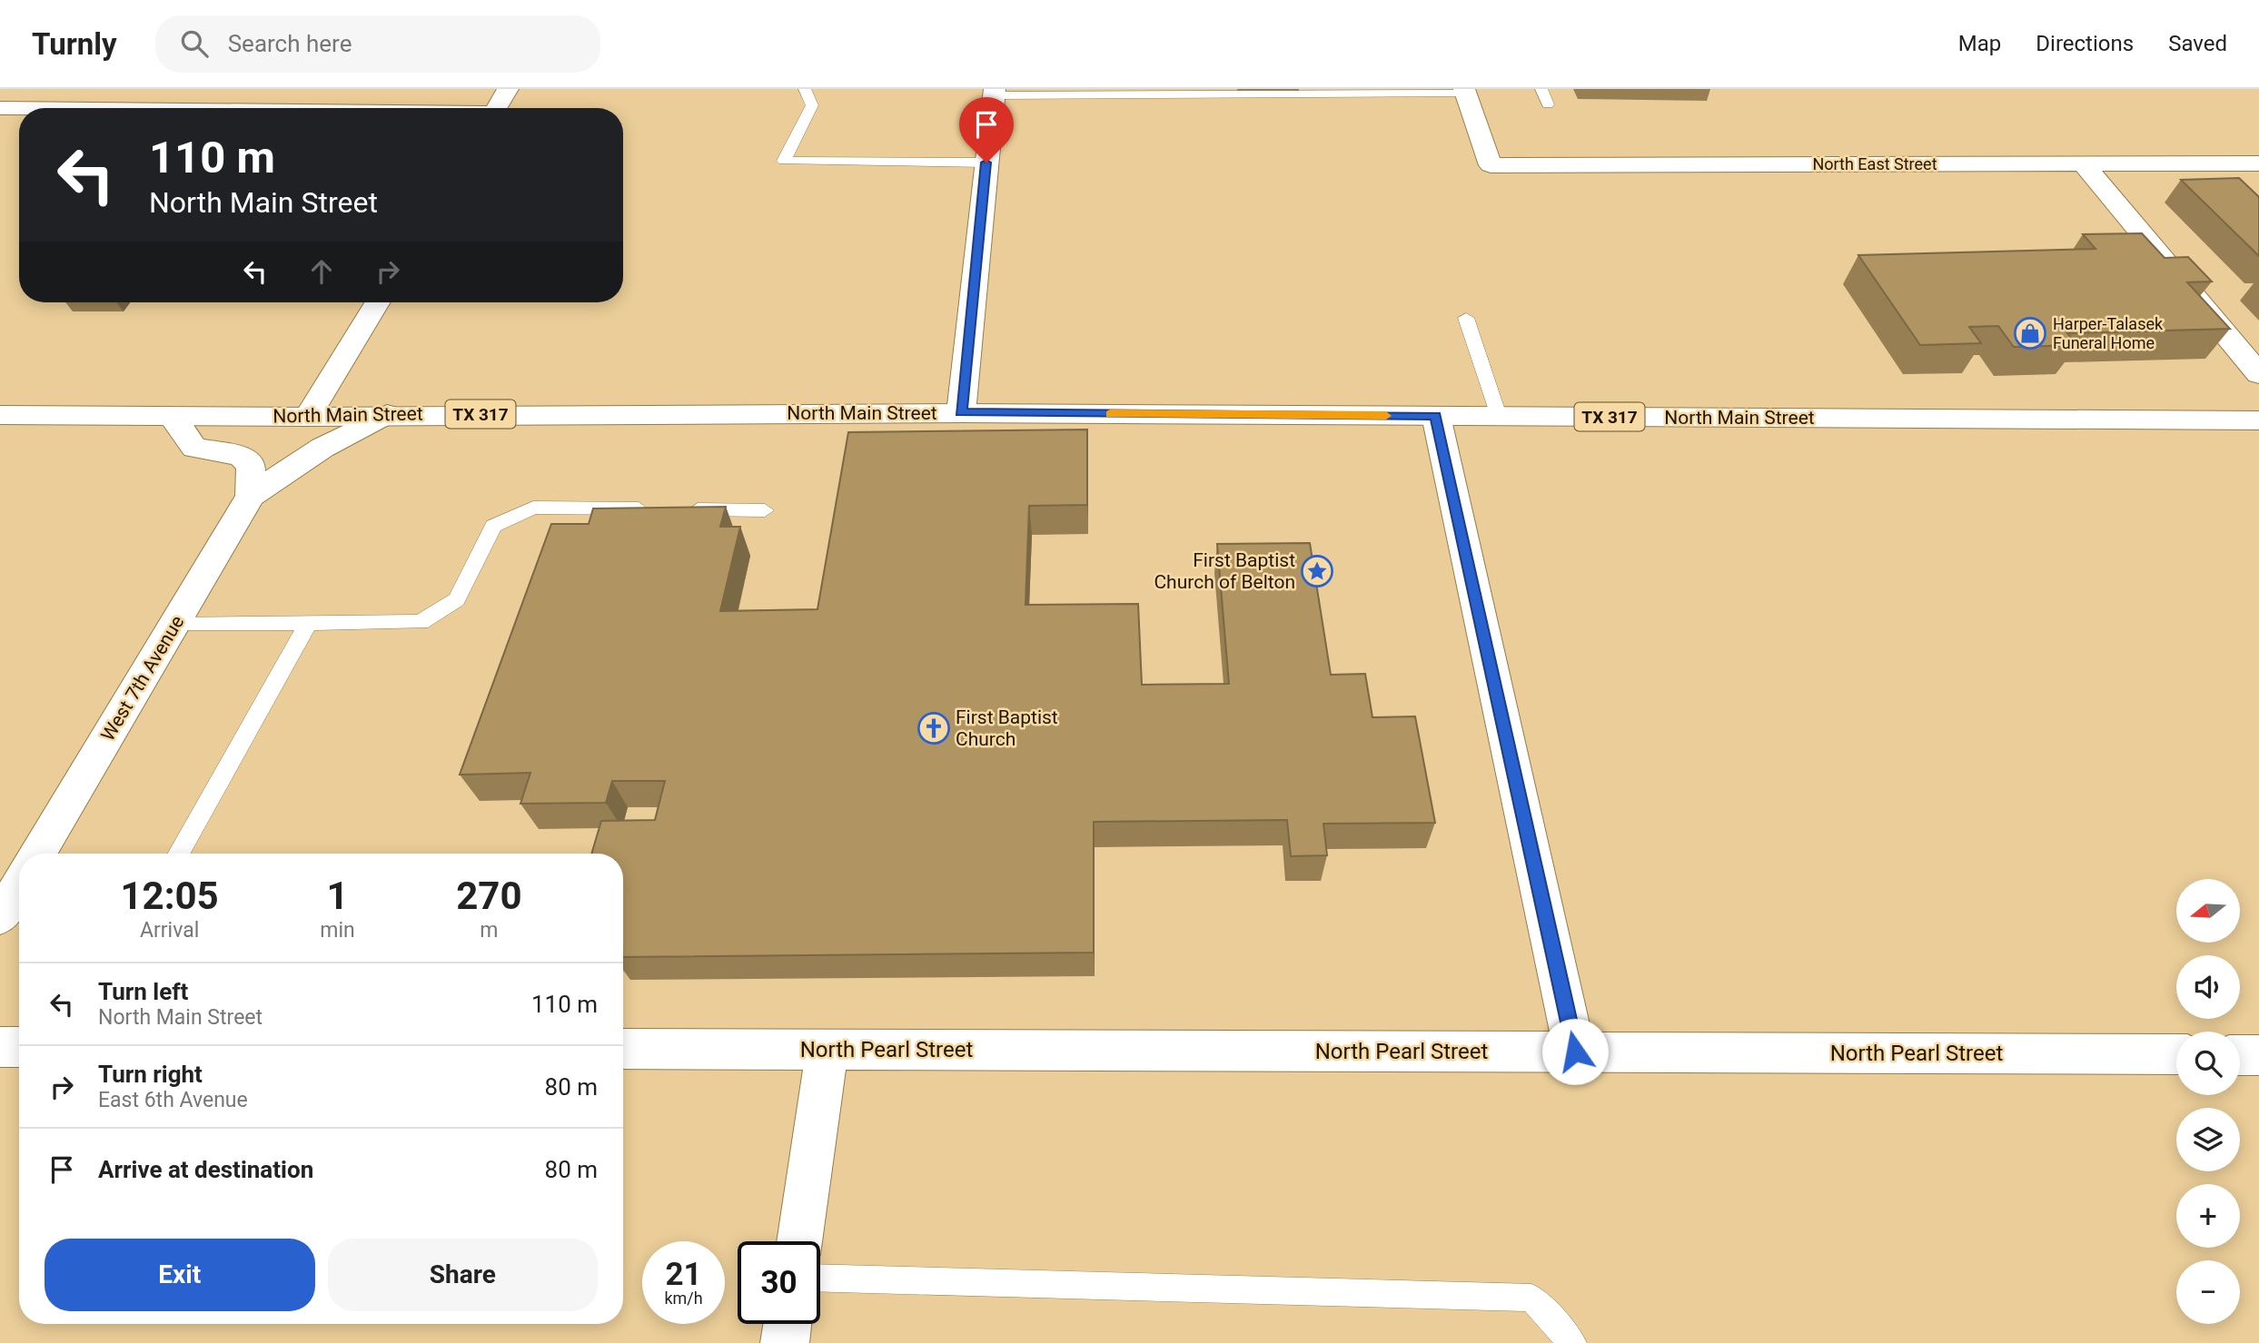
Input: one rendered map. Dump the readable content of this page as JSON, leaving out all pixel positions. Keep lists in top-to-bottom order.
{
  "streets": {
    "street": [
      "North East Street",
      "North Main Street",
      "TX 317",
      "West 7th Avenue",
      "North Pearl Street"
    ]
  },
  "crossings": [
    ["North Main Street", "West 7th Avenue"]
  ],
  "places": {
    "shop": ["Harper-Talasek Funeral Home"],
    "place": ["First Baptist Church of Belton"],
    "church": ["First Baptist Church"]
  },
  "north": "left",
  "page": {
    "header": "Turnly",
    "search": "Search here",
    "nav": ["Map", "Directions", "Saved"],
    "turn": ["110 m", "North Main Street"],
    "eta": [
      "12:05",
      "Arrival",
      "1",
      "min",
      "270",
      "m"
    ],
    "map_buttons": ["+", "−"],
    "list": [
      {
        "name": "Turn left",
        "note": "North Main Street",
        "value": "110 m"
      },
      {
        "name": "Turn right",
        "note": "East 6th Avenue",
        "value": "80 m"
      },
      {
        "name": "Arrive at destination",
        "value": "80 m"
      }
    ],
    "buttons": ["Exit", "Share"],
    "speed": "21 km/h",
    "limit": "30"
  }
}
